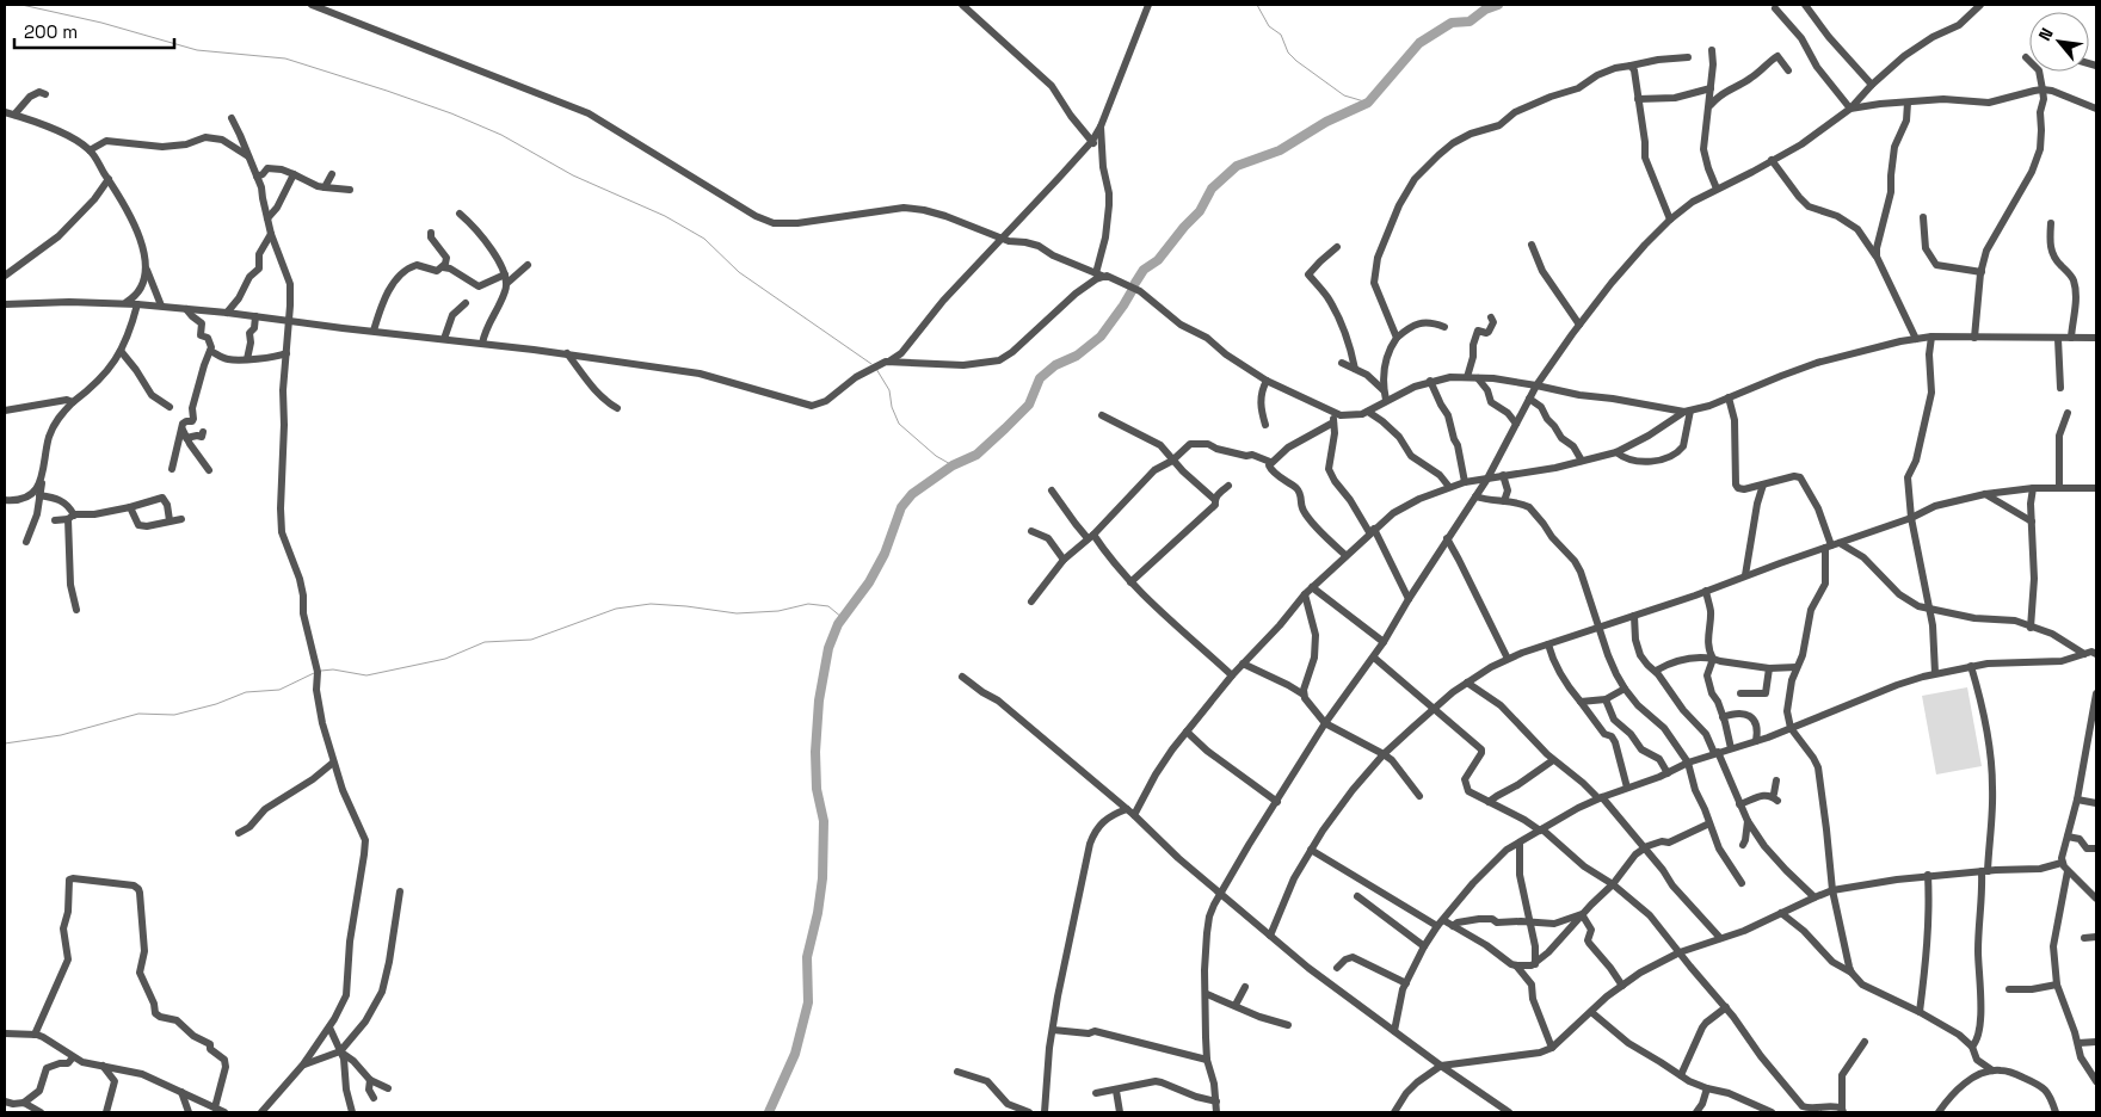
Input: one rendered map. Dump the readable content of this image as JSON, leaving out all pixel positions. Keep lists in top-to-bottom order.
{
  "scale_bar": "200 m",
  "north": "top left"
}
